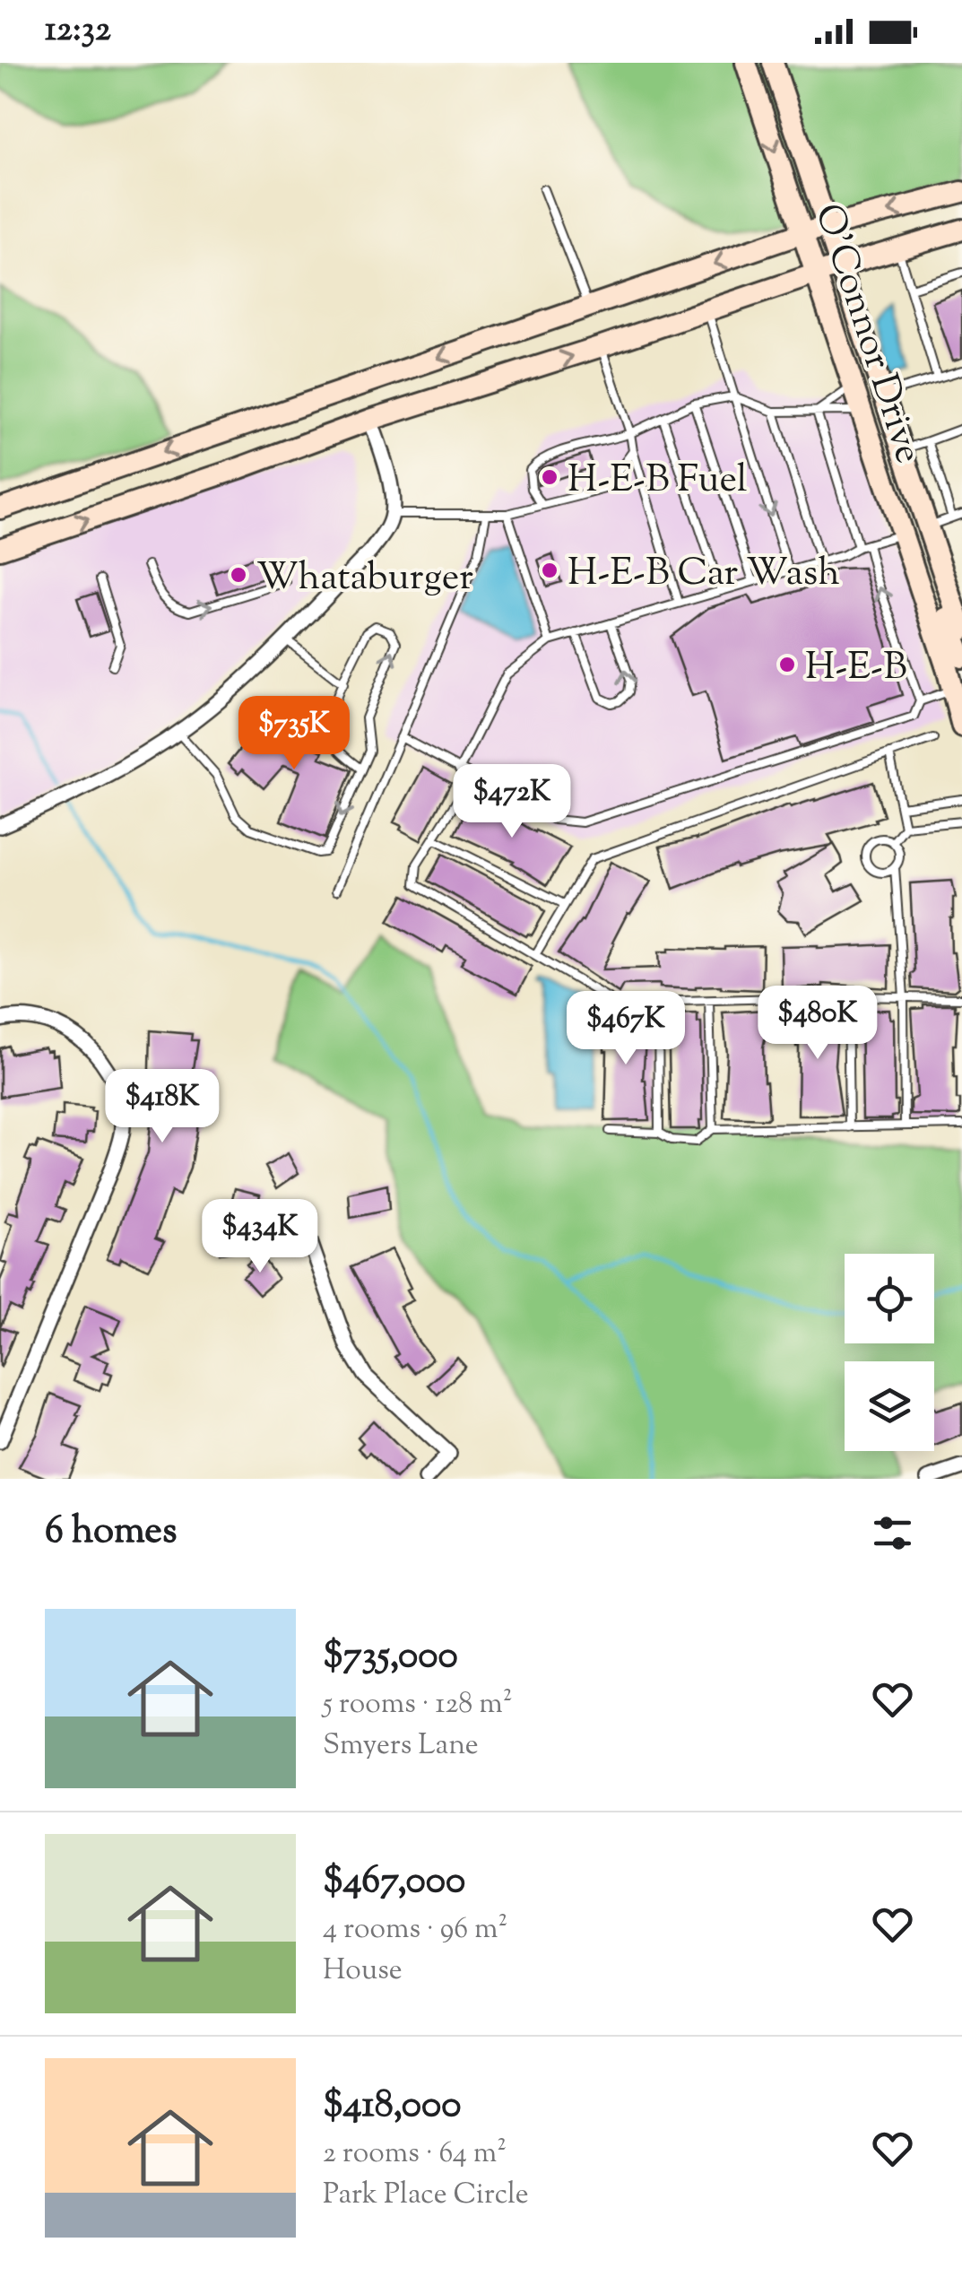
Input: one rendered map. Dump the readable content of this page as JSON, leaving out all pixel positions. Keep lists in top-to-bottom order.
{
  "streets": {
    "main road": ["O'Connor Drive"]
  },
  "places": [
    "H-E-B Fuel",
    "H-E-B Car Wash",
    "Whataburger",
    "H-E-B"
  ],
  "page": {
    "status": "12:32",
    "price": [
      "$735K",
      "$472K",
      "$480K",
      "$467K",
      "$418K",
      "$434K"
    ],
    "heading": "6 homes",
    "list": [
      {
        "name": "$735,000",
        "note": "5 rooms · 128 m² · Smyers Lane"
      },
      {
        "name": "$467,000",
        "note": "4 rooms · 96 m² · House"
      },
      {
        "name": "$418,000",
        "note": "2 rooms · 64 m² · Park Place Circle"
      }
    ]
  }
}
